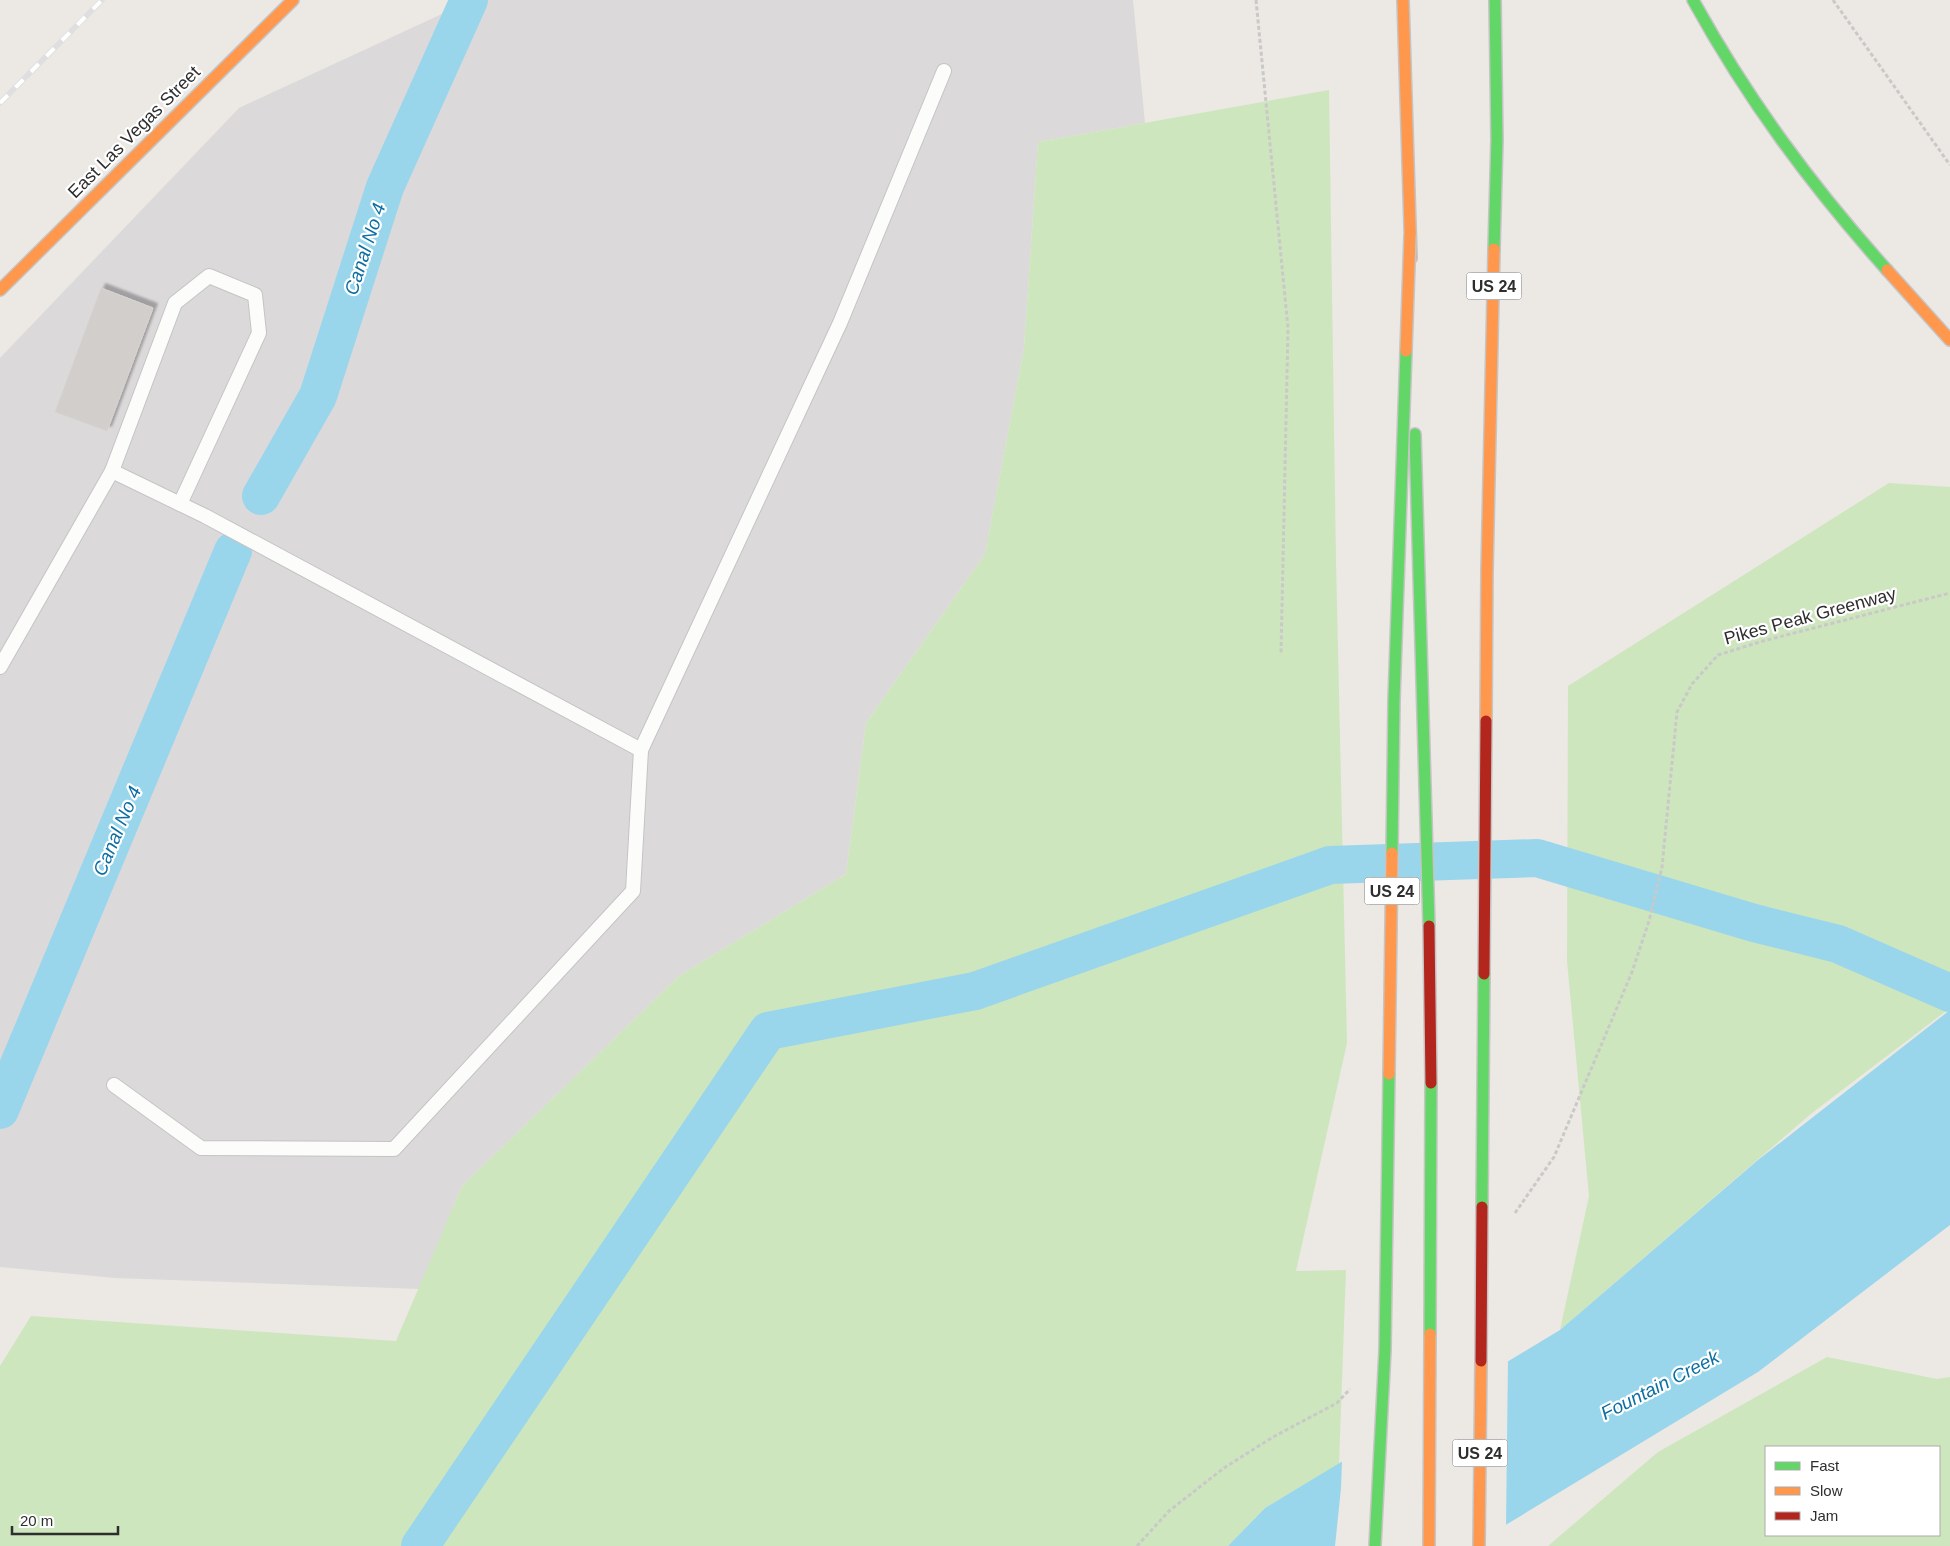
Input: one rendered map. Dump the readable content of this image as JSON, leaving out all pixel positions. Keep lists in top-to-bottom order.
{
  "streets": {
    "main road": ["East Las Vegas Street", "US 24"],
    "path": ["Pikes Peak Greenway"]
  },
  "water": ["Canal No 4", "Fountain Creek"],
  "legend": ["Fast", "Slow", "Jam"],
  "scale_bar": "20 m"
}
